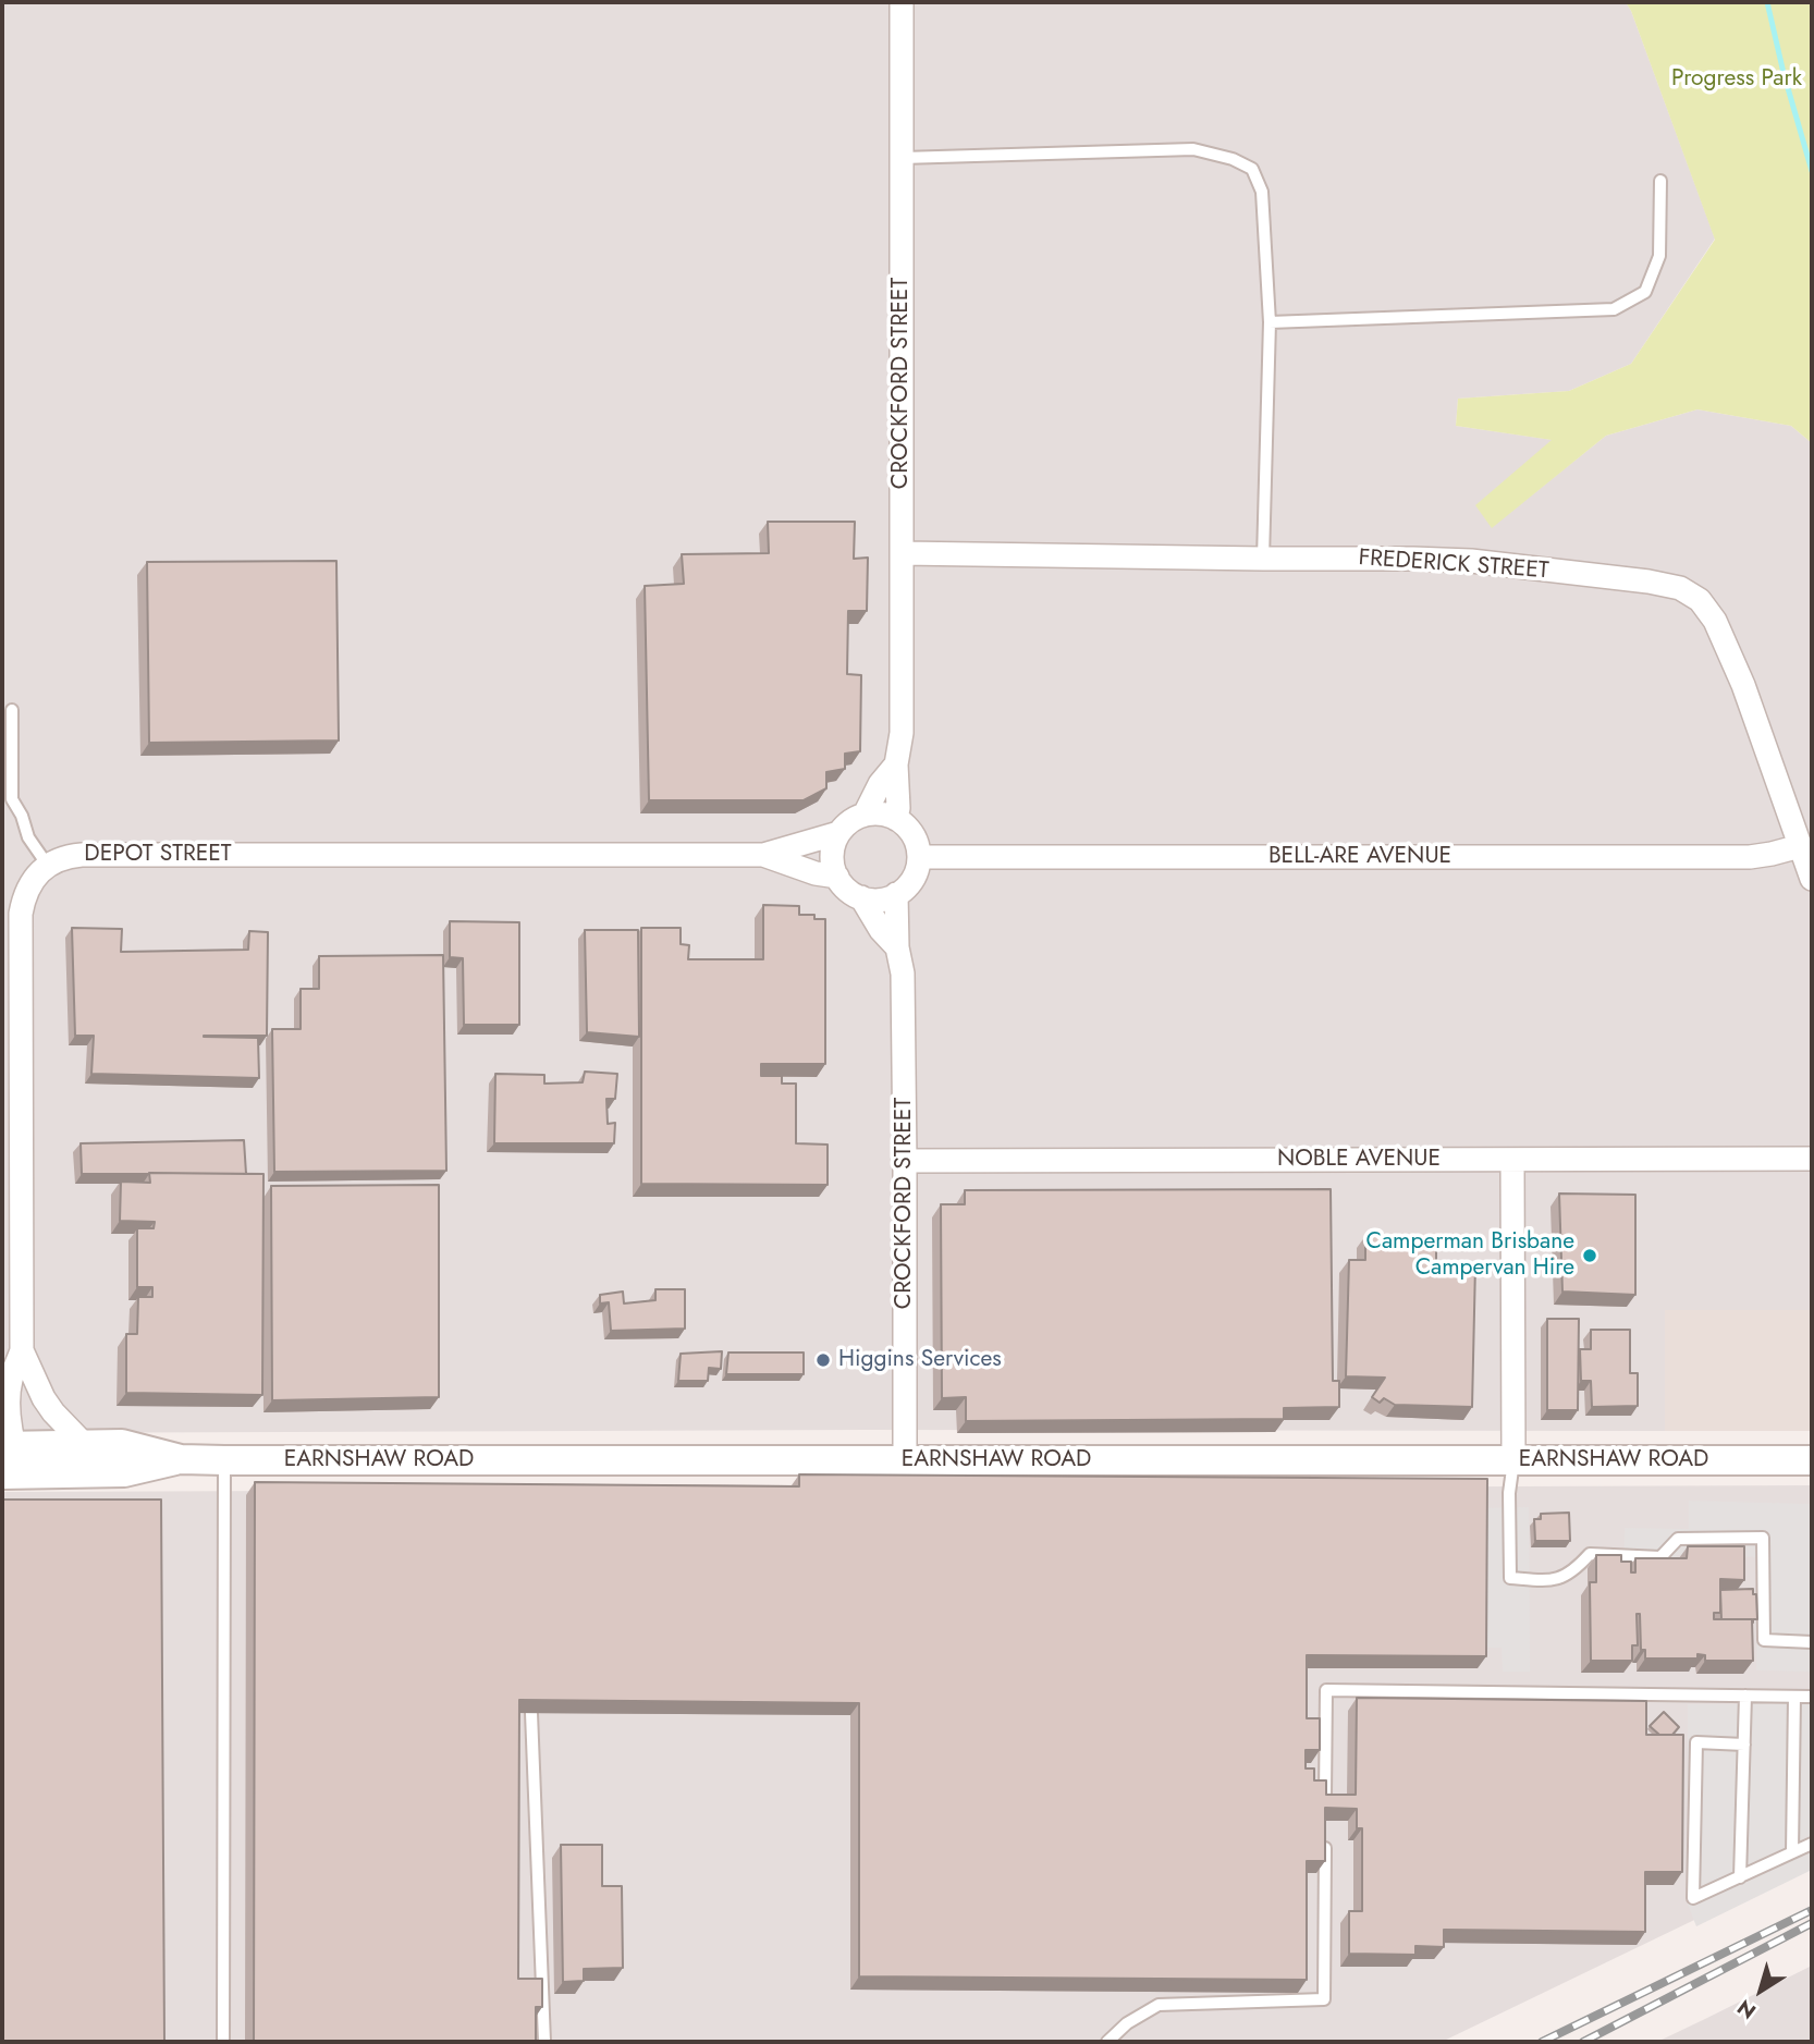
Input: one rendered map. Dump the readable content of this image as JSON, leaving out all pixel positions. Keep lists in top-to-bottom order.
{
  "streets": {
    "street": [
      "CROCKFORD STREET",
      "FREDERICK STREET",
      "DEPOT STREET",
      "BELL-ARE AVENUE",
      "NOBLE AVENUE",
      "EARNSHAW ROAD"
    ]
  },
  "crossings": [
    ["CROCKFORD STREET", "FREDERICK STREET"],
    ["CROCKFORD STREET", "DEPOT STREET"],
    ["CROCKFORD STREET", "BELL-ARE AVENUE"],
    ["CROCKFORD STREET", "NOBLE AVENUE"],
    ["CROCKFORD STREET", "EARNSHAW ROAD"],
    ["FREDERICK STREET", "BELL-ARE AVENUE"],
    ["DEPOT STREET", "BELL-ARE AVENUE"]
  ],
  "parks": ["Progress Park"],
  "places": ["Camperman Brisbane Campervan Hire", "Higgins Services"],
  "north": "bottom left"
}
